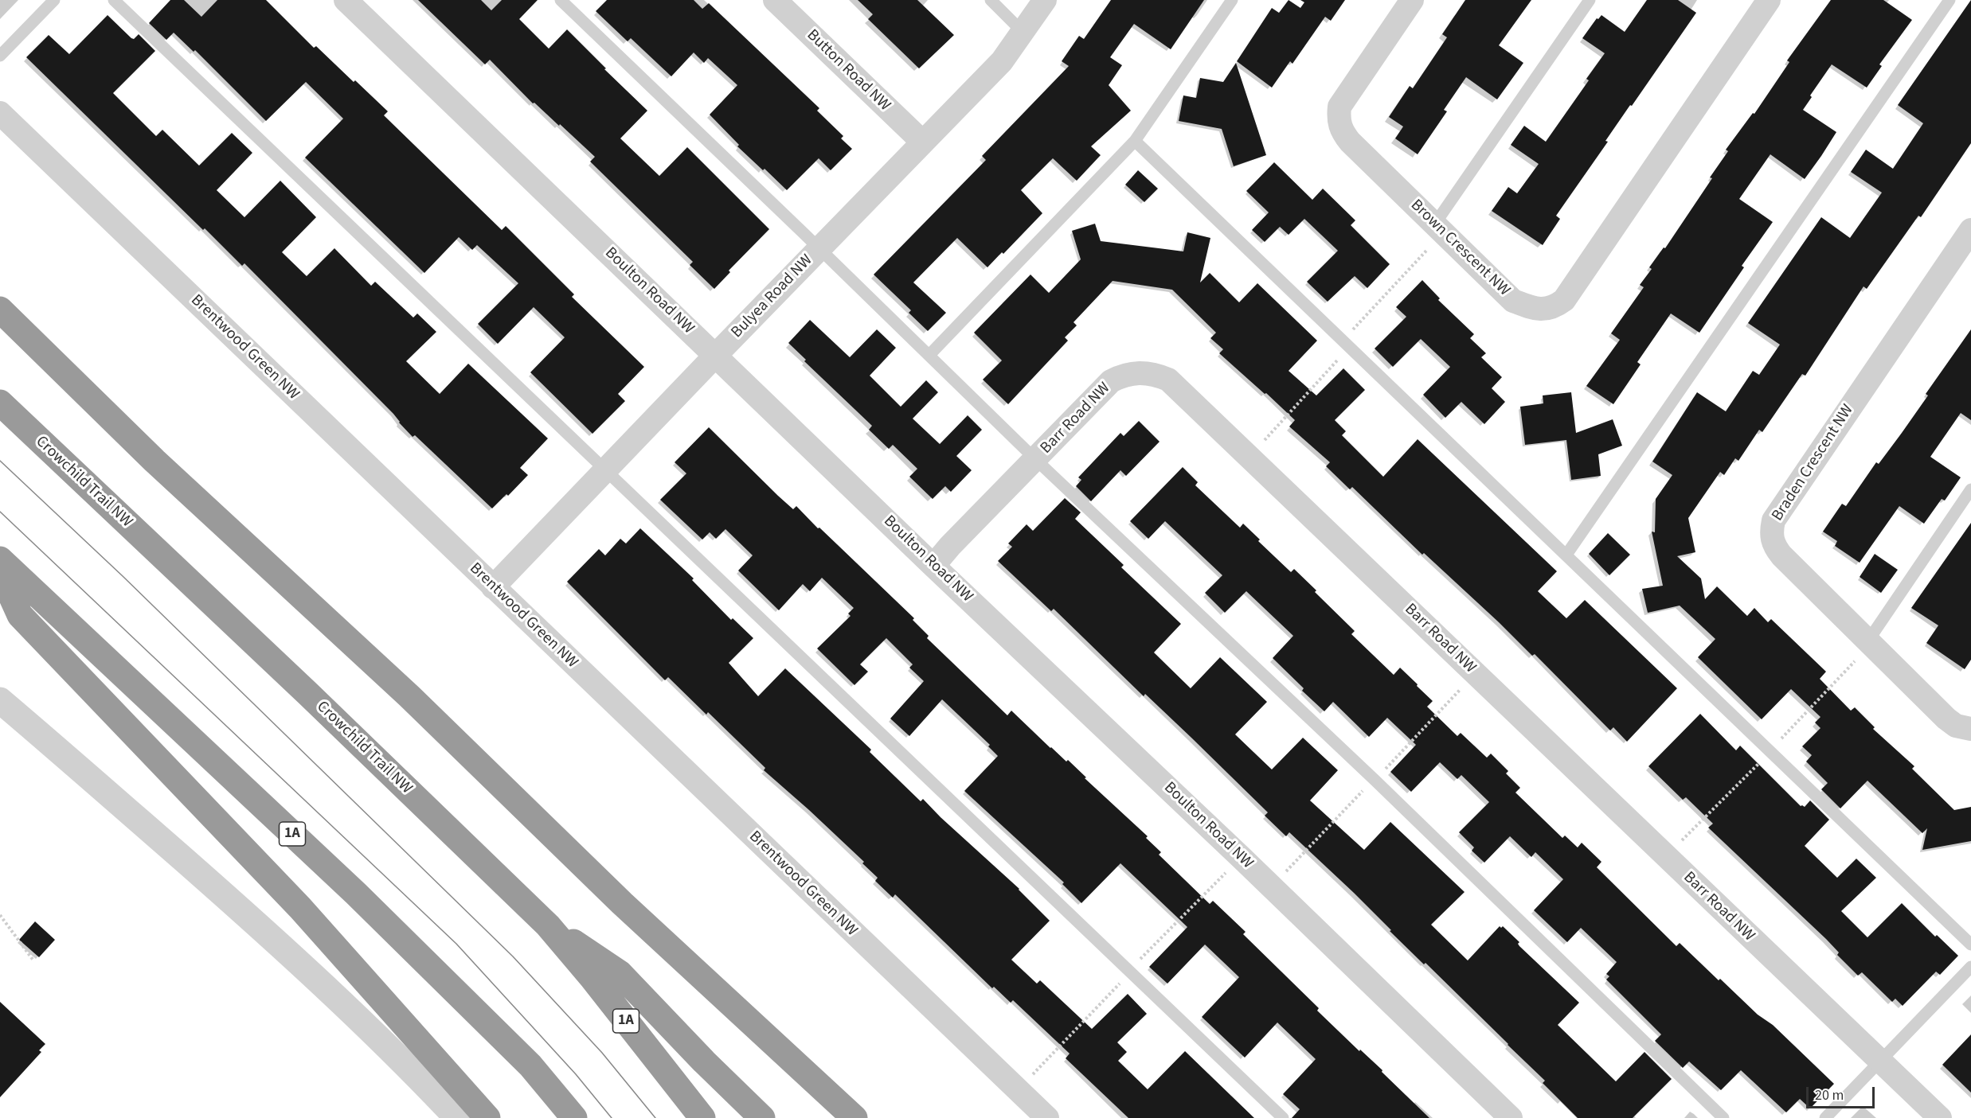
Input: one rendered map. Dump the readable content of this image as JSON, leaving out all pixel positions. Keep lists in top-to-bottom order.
{
  "streets": {
    "highway": ["Crowchild Trail NW", "1A"],
    "street": [
      "Button Road NW",
      "Brown Crescent NW",
      "Boulton Road NW",
      "Bulyea Road NW",
      "Brentwood Green NW",
      "Barr Road NW",
      "Braden Crescent NW"
    ]
  },
  "crossings": [
    ["Button Road NW", "Bulyea Road NW"],
    ["Boulton Road NW", "Bulyea Road NW"],
    ["Boulton Road NW", "Barr Road NW"],
    ["Bulyea Road NW", "Brentwood Green NW"]
  ],
  "scale_bar": "20 m"
}
